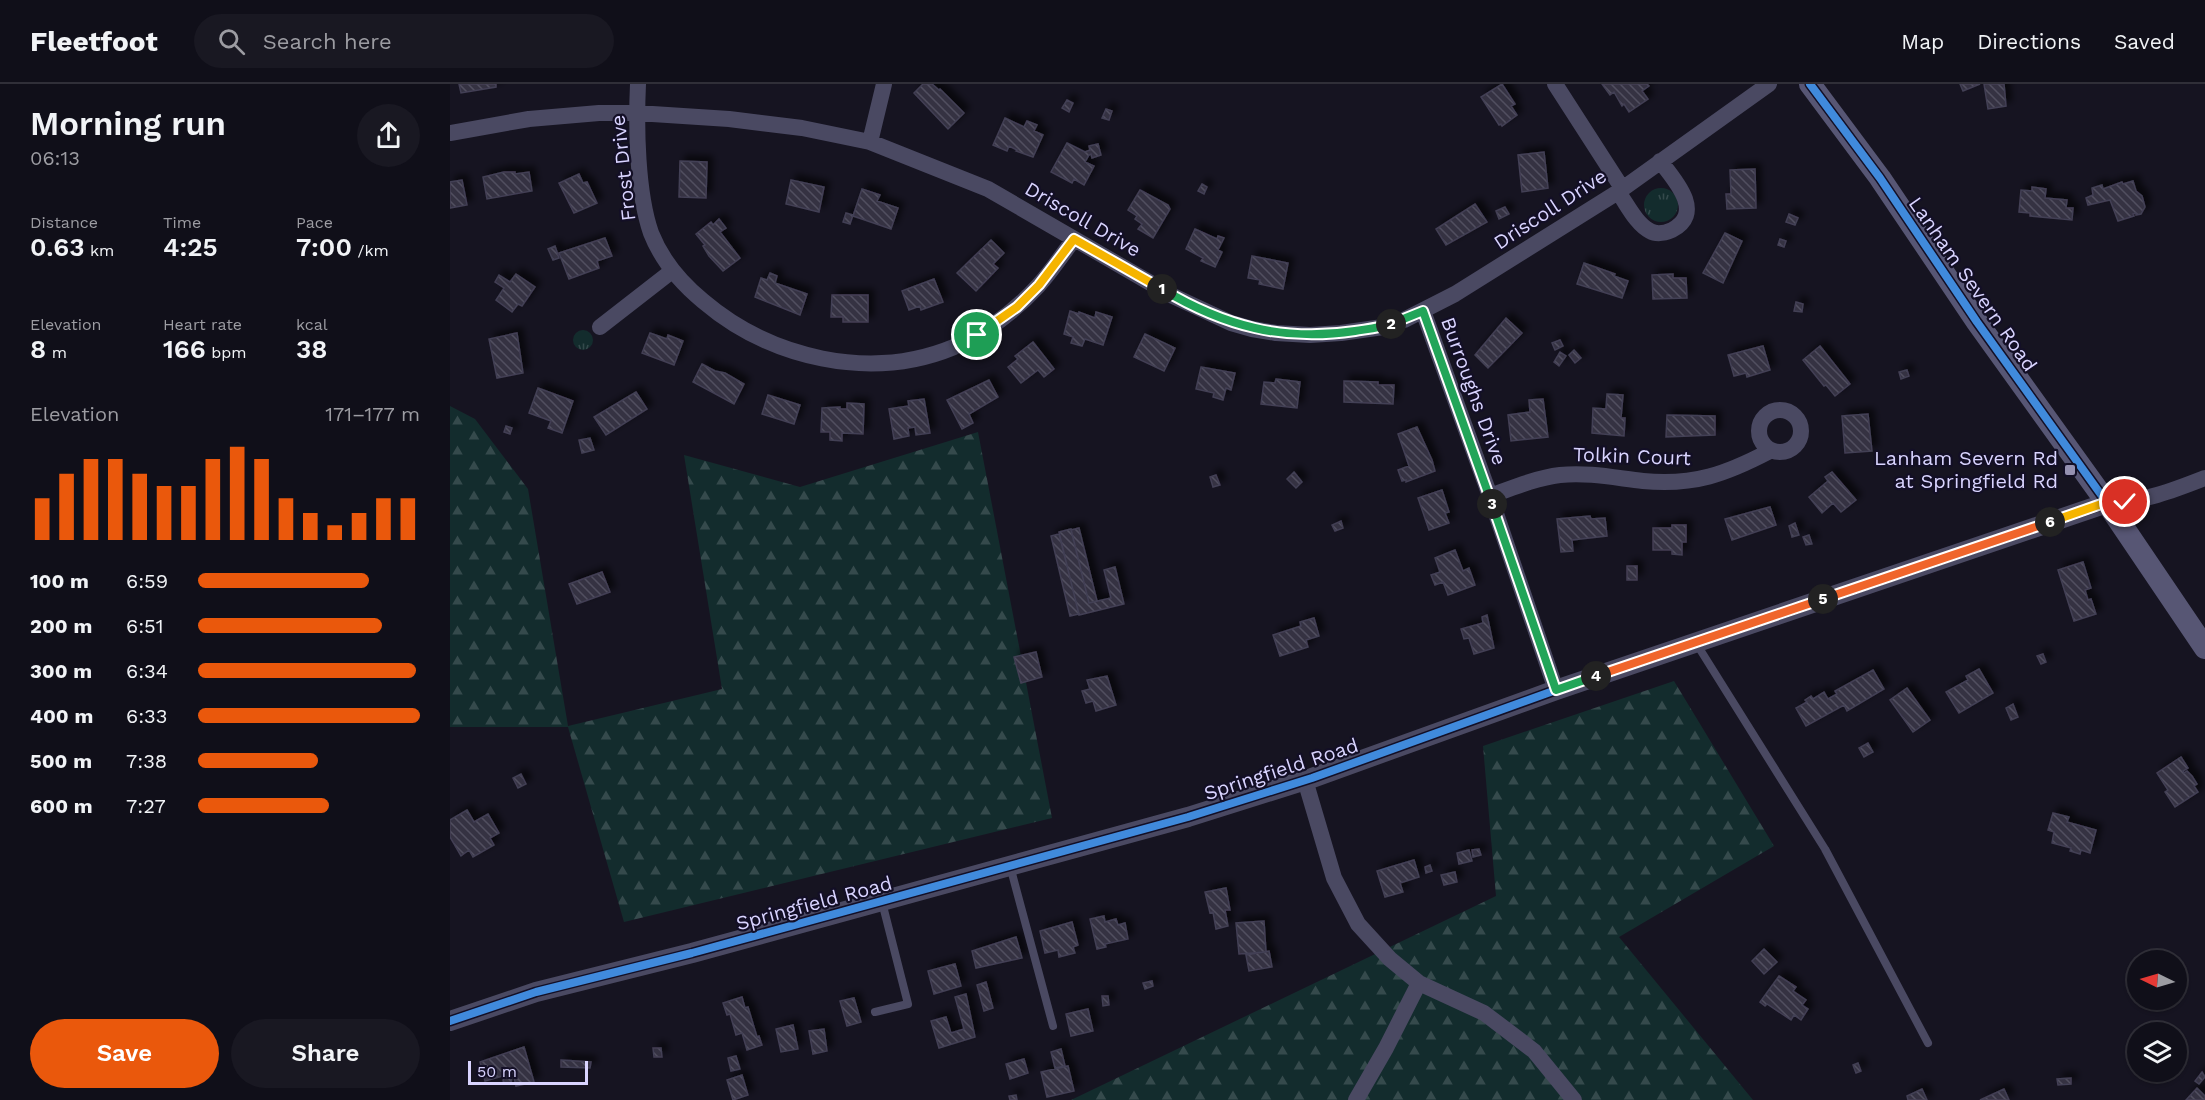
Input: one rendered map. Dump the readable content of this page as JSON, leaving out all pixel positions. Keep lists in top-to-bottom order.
{
  "streets": {
    "main road": ["Lanham Severn Road"],
    "street": [
      "Frost Drive",
      "Driscoll Drive",
      "Burroughs Drive",
      "Tolkin Court",
      "Springfield Road"
    ]
  },
  "crossings": [
    ["Frost Drive", "Driscoll Drive"],
    ["Driscoll Drive", "Burroughs Drive"],
    ["Lanham Severn Road", "Springfield Road"],
    ["Burroughs Drive", "Tolkin Court"],
    ["Burroughs Drive", "Springfield Road"]
  ],
  "places": {
    "transit": ["Lanham Severn Rd at Springfield Rd"]
  },
  "scale_bar": "50 m",
  "north": "left",
  "page": {
    "header": "Fleetfoot",
    "search": "Search here",
    "nav": ["Map", "Directions", "Saved"],
    "heading": ["Morning run", "06:13"],
    "stats": [
      ["Distance", "0.63 km"],
      ["Time", "4:25"],
      ["Pace", "7:00 /km"],
      ["Elevation", "8 m"],
      ["Heart rate", "166 bpm"],
      ["kcal", "38"]
    ],
    "pins": [
      "1",
      "2",
      "3",
      "6",
      "5",
      "4"
    ],
    "chart": ["Elevation", "171–177 m"],
    "list": [
      {
        "name": "100 m",
        "note": "6:59"
      },
      {
        "name": "200 m",
        "note": "6:51"
      },
      {
        "name": "300 m",
        "note": "6:34"
      },
      {
        "name": "400 m",
        "note": "6:33"
      },
      {
        "name": "500 m",
        "note": "7:38"
      },
      {
        "name": "600 m",
        "note": "7:27"
      }
    ],
    "buttons": ["Save", "Share"],
    "scale": "50 m"
  }
}
